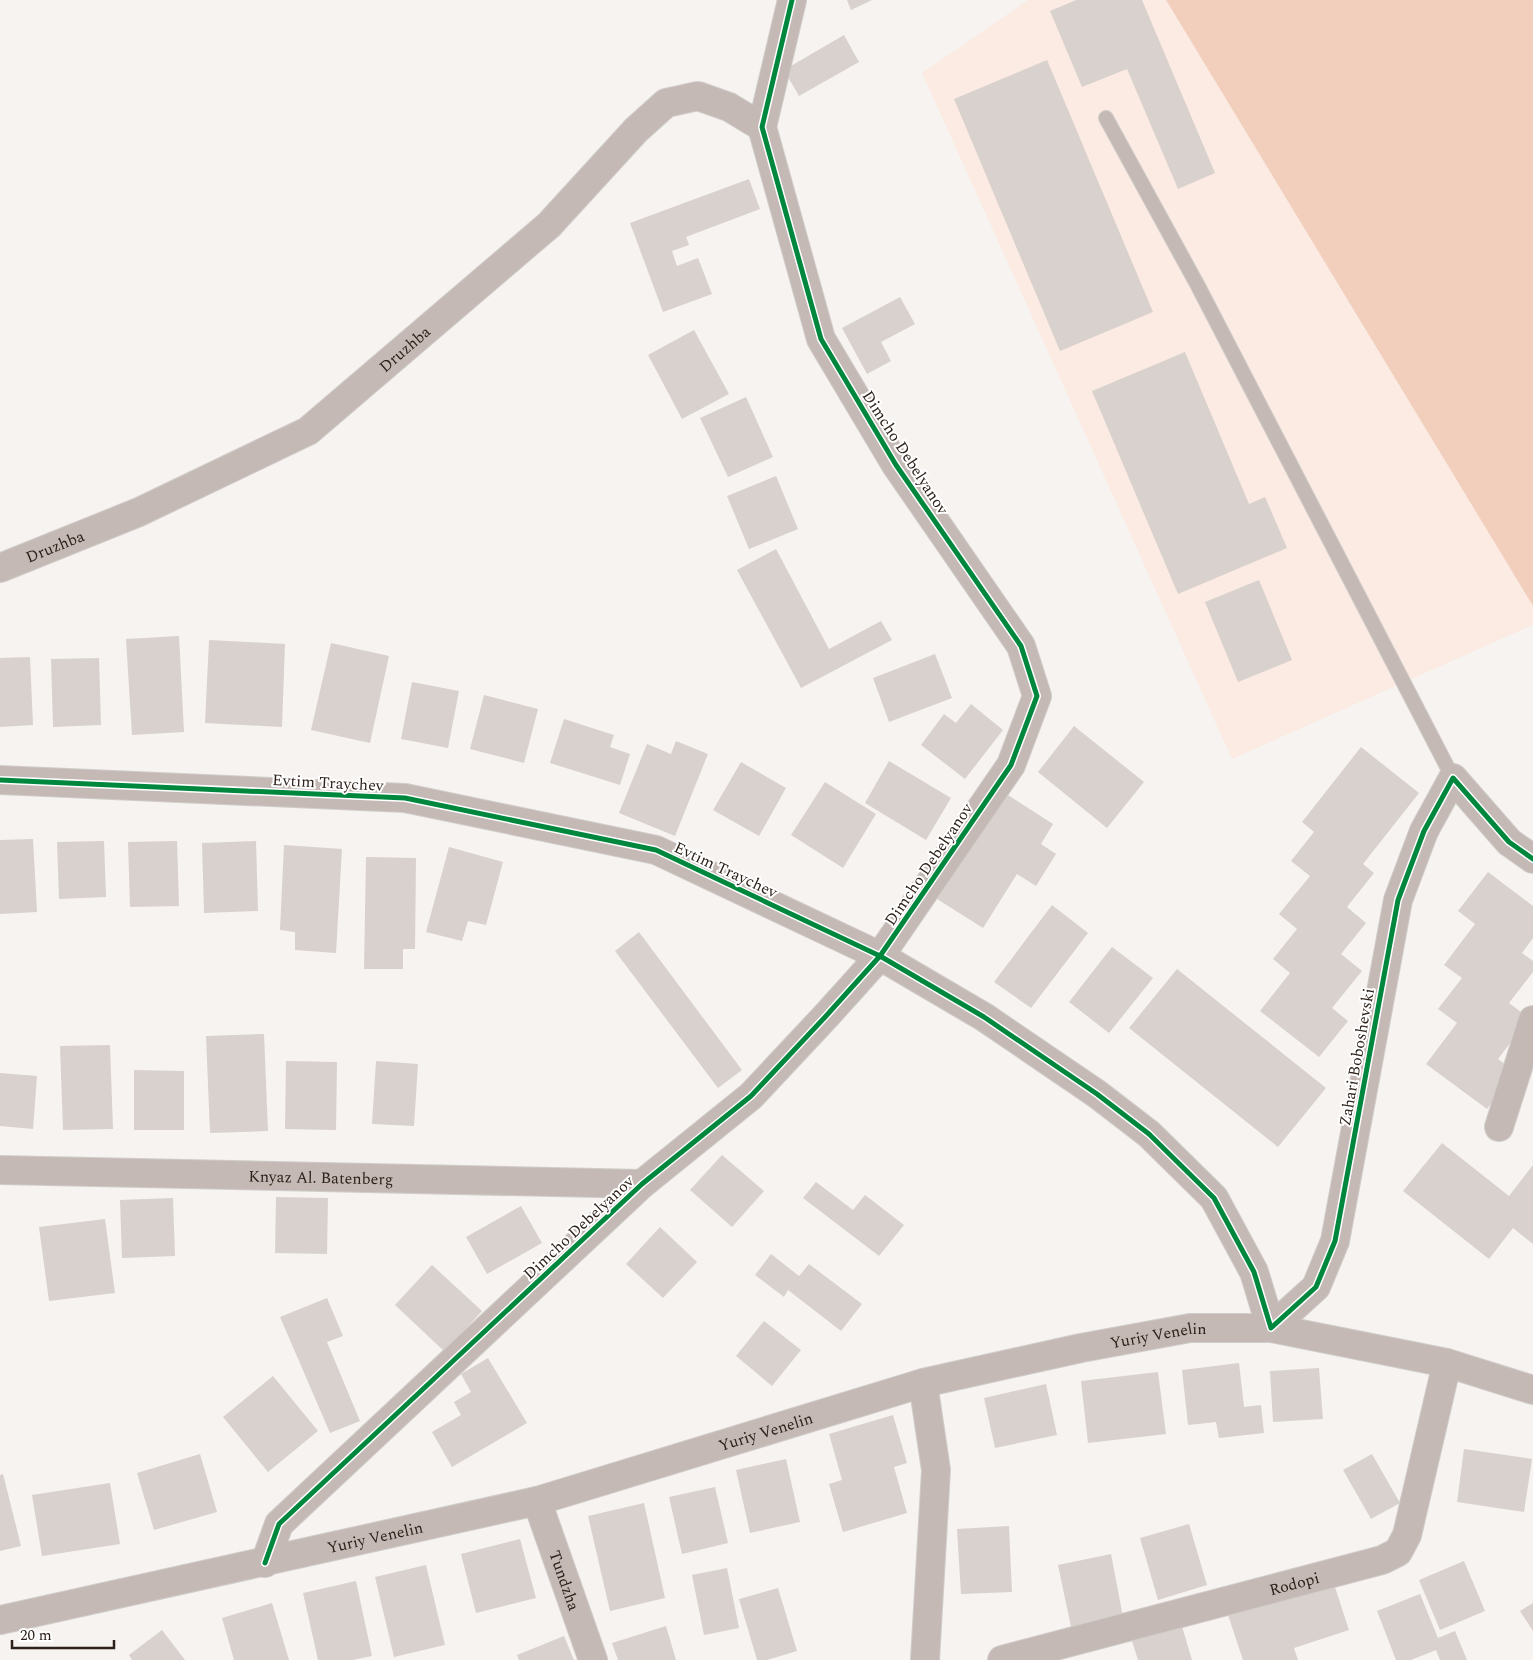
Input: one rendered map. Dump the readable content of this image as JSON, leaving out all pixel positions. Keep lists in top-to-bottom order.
{
  "streets": {
    "street": [
      "Druzhba",
      "Dimcho Debelyanov",
      "Evtim Traychev",
      "Zahari Boboshevski",
      "Knyaz Al. Batenberg",
      "Yuriy Venelin",
      "Tundzha",
      "Rodopi"
    ]
  },
  "crossings": [
    ["Druzhba", "Dimcho Debelyanov"],
    ["Dimcho Debelyanov", "Evtim Traychev"],
    ["Dimcho Debelyanov", "Knyaz Al. Batenberg"],
    ["Dimcho Debelyanov", "Yuriy Venelin"],
    ["Evtim Traychev", "Zahari Boboshevski"],
    ["Evtim Traychev", "Yuriy Venelin"],
    ["Zahari Boboshevski", "Yuriy Venelin"],
    ["Yuriy Venelin", "Tundzha"],
    ["Yuriy Venelin", "Rodopi"]
  ],
  "scale_bar": "20 m"
}
